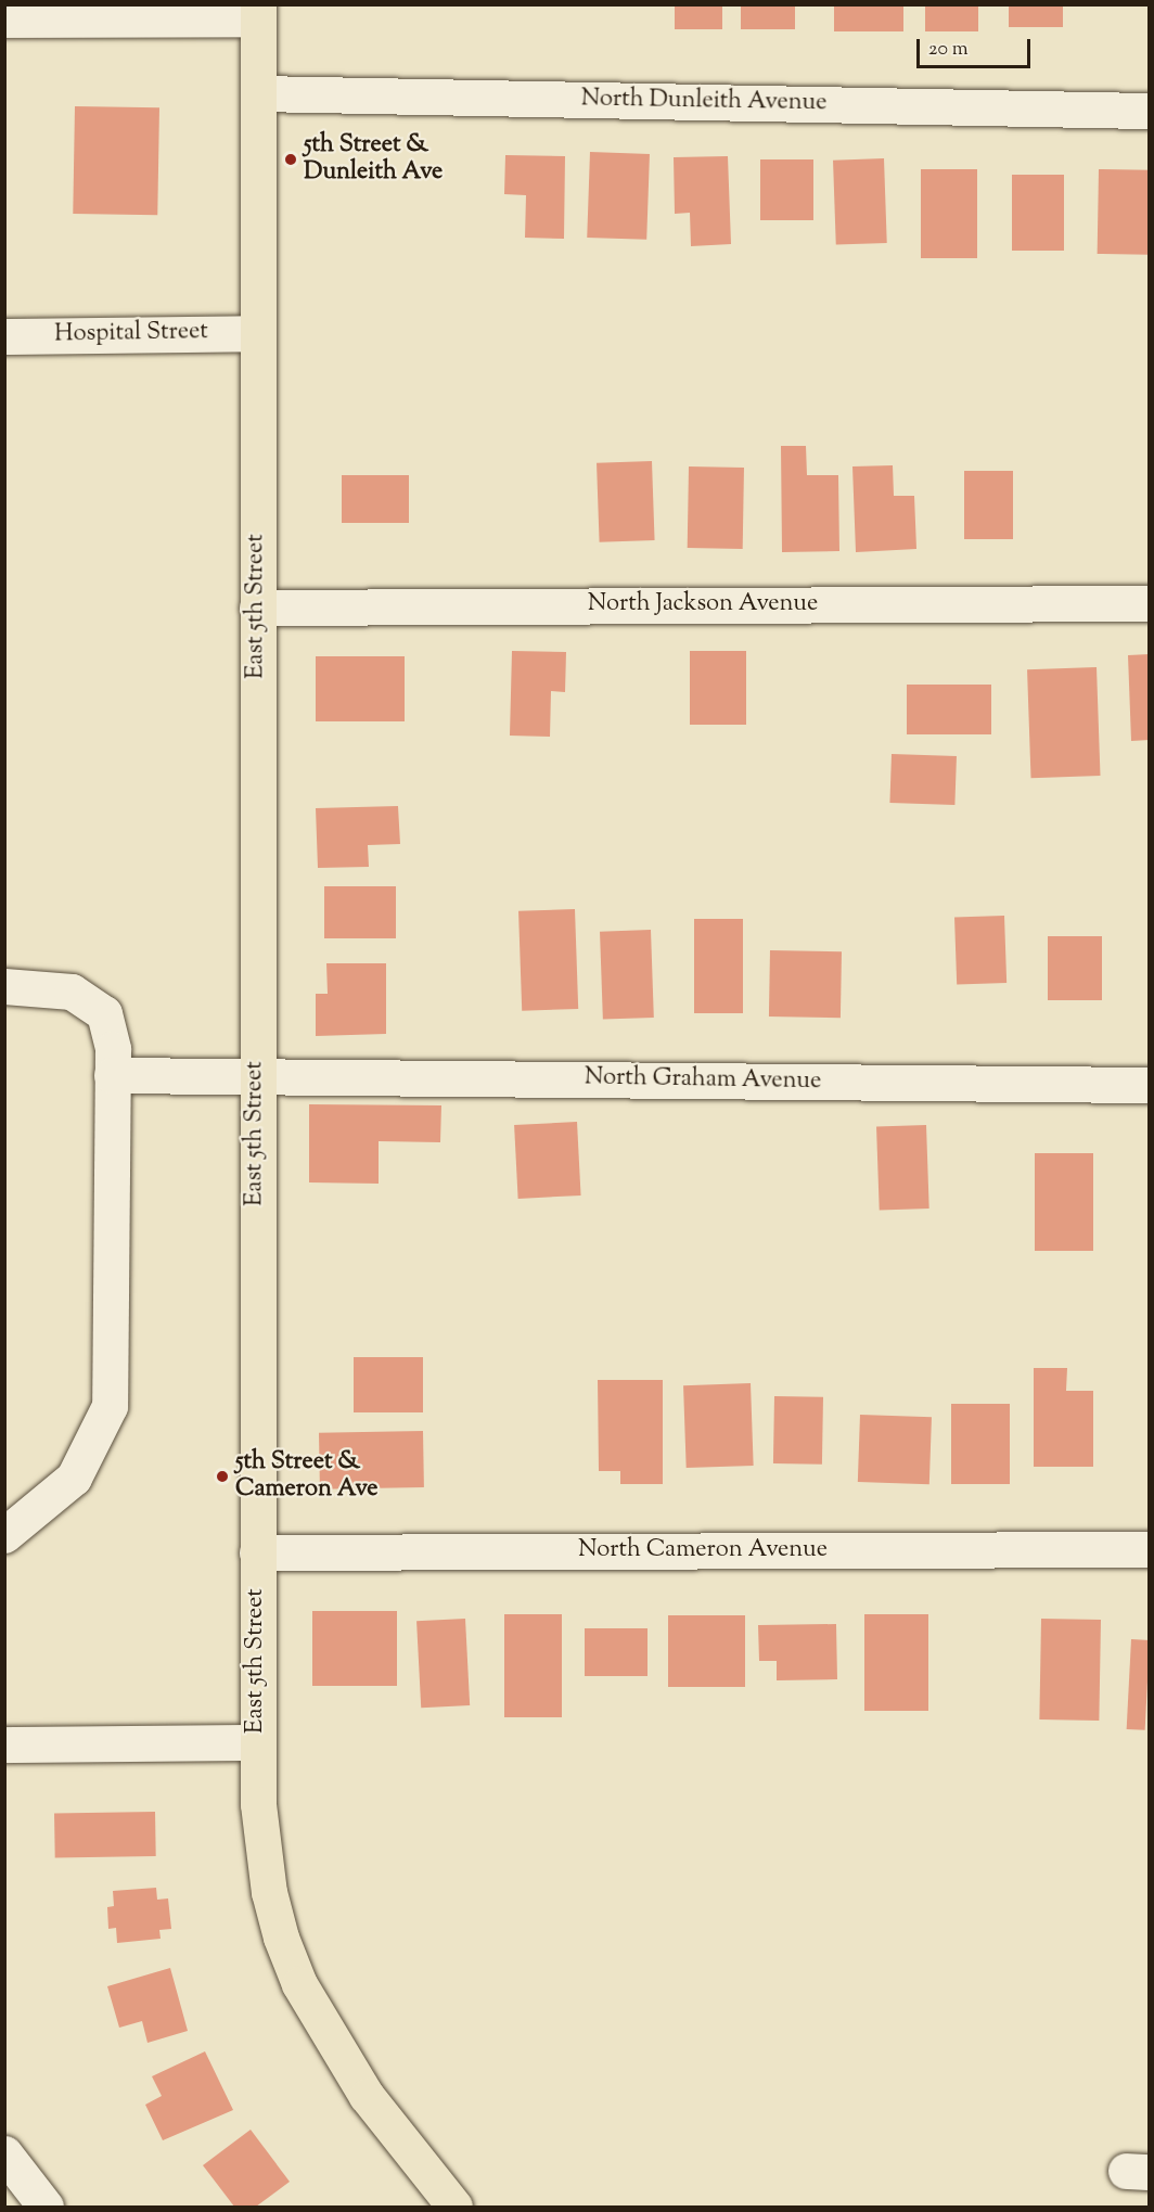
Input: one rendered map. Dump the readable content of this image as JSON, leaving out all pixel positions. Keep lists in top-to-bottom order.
{
  "streets": {
    "main road": ["East 5th Street"],
    "street": [
      "North Dunleith Avenue",
      "Hospital Street",
      "North Jackson Avenue",
      "North Graham Avenue",
      "North Cameron Avenue"
    ]
  },
  "crossings": [
    ["North Dunleith Avenue", "East 5th Street"],
    ["Hospital Street", "East 5th Street"],
    ["North Jackson Avenue", "East 5th Street"],
    ["East 5th Street", "North Graham Avenue"],
    ["East 5th Street", "North Cameron Avenue"]
  ],
  "places": ["5th Street & Dunleith Ave", "5th Street & Cameron Ave"],
  "scale_bar": "20 m"
}
